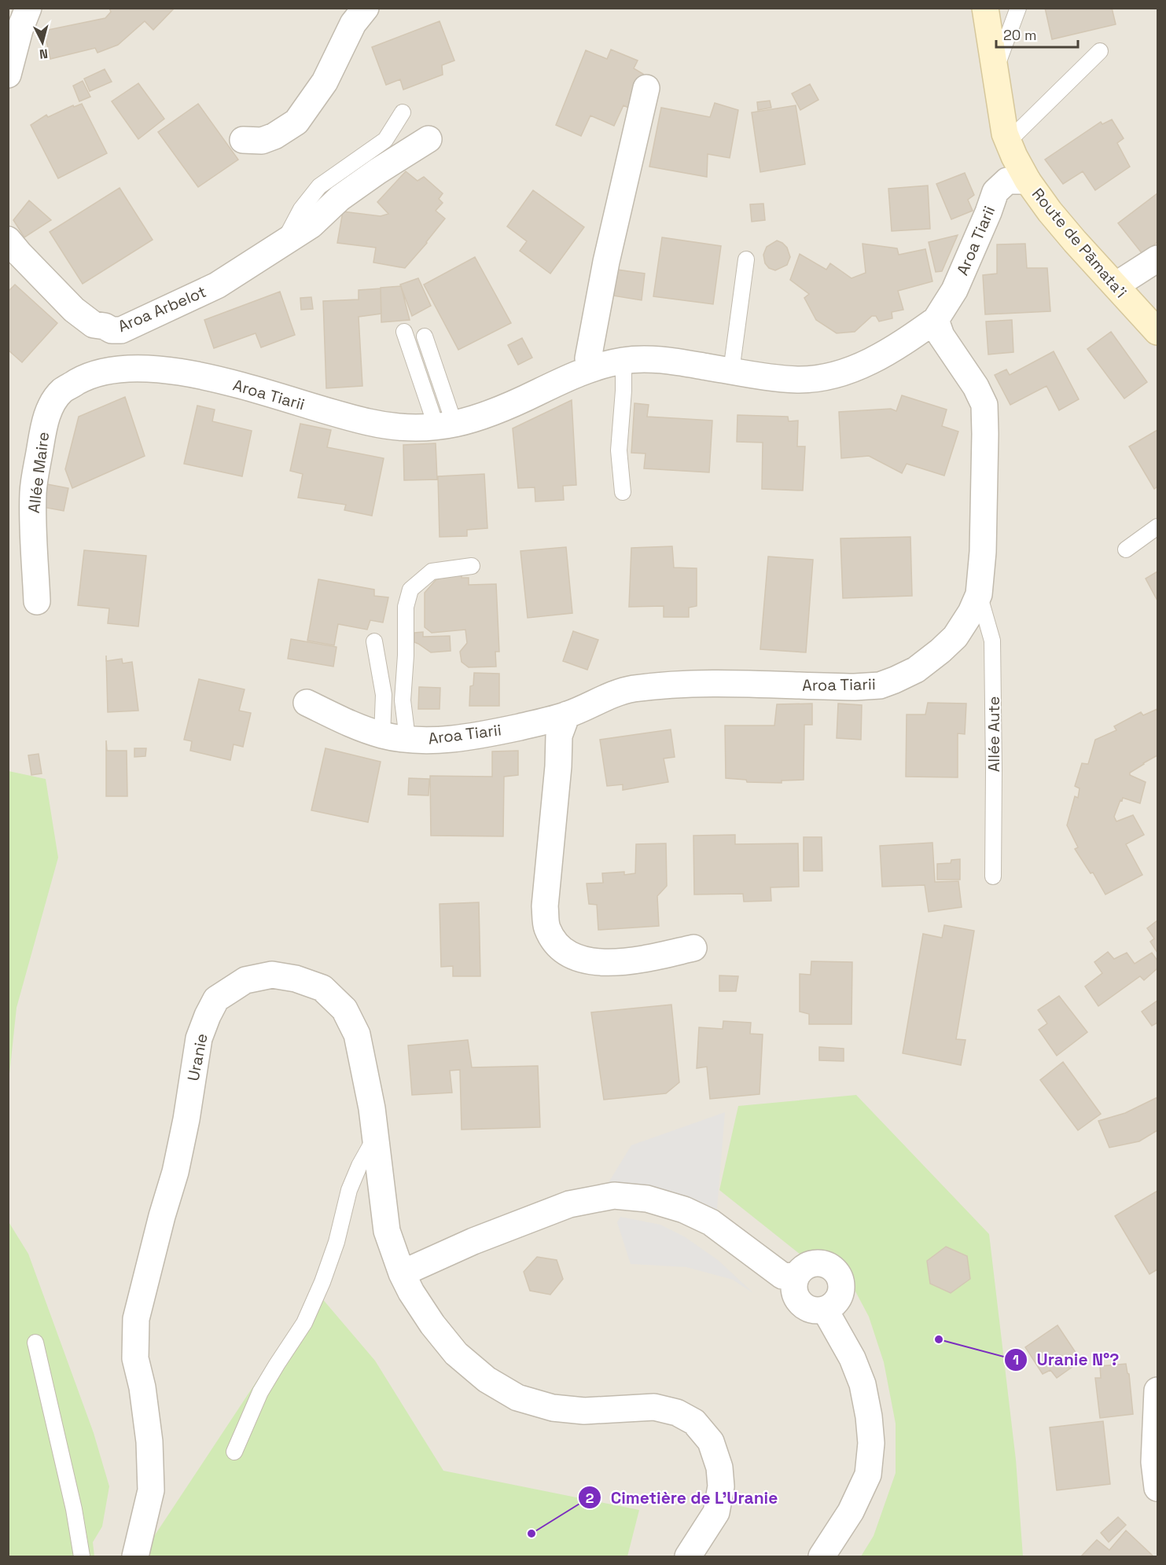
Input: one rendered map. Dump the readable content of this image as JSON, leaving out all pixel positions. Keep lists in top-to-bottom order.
{
  "streets": {
    "main road": ["Route de Pāmata'i"],
    "street": [
      "Aroa Tiarii",
      "Aroa Arbelot",
      "Allée Maire",
      "Uranie"
    ],
    "lane": ["Allée Aute"]
  },
  "crossings": [
    ["Aroa Tiarii", "Route de Pāmata'i"],
    ["Aroa Tiarii", "Allée Maire"],
    ["Aroa Tiarii", "Allée Aute"]
  ],
  "places": ["Uranie N°?", "Cimetière de L'Uranie"],
  "scale_bar": "20 m",
  "north": "bottom"
}
